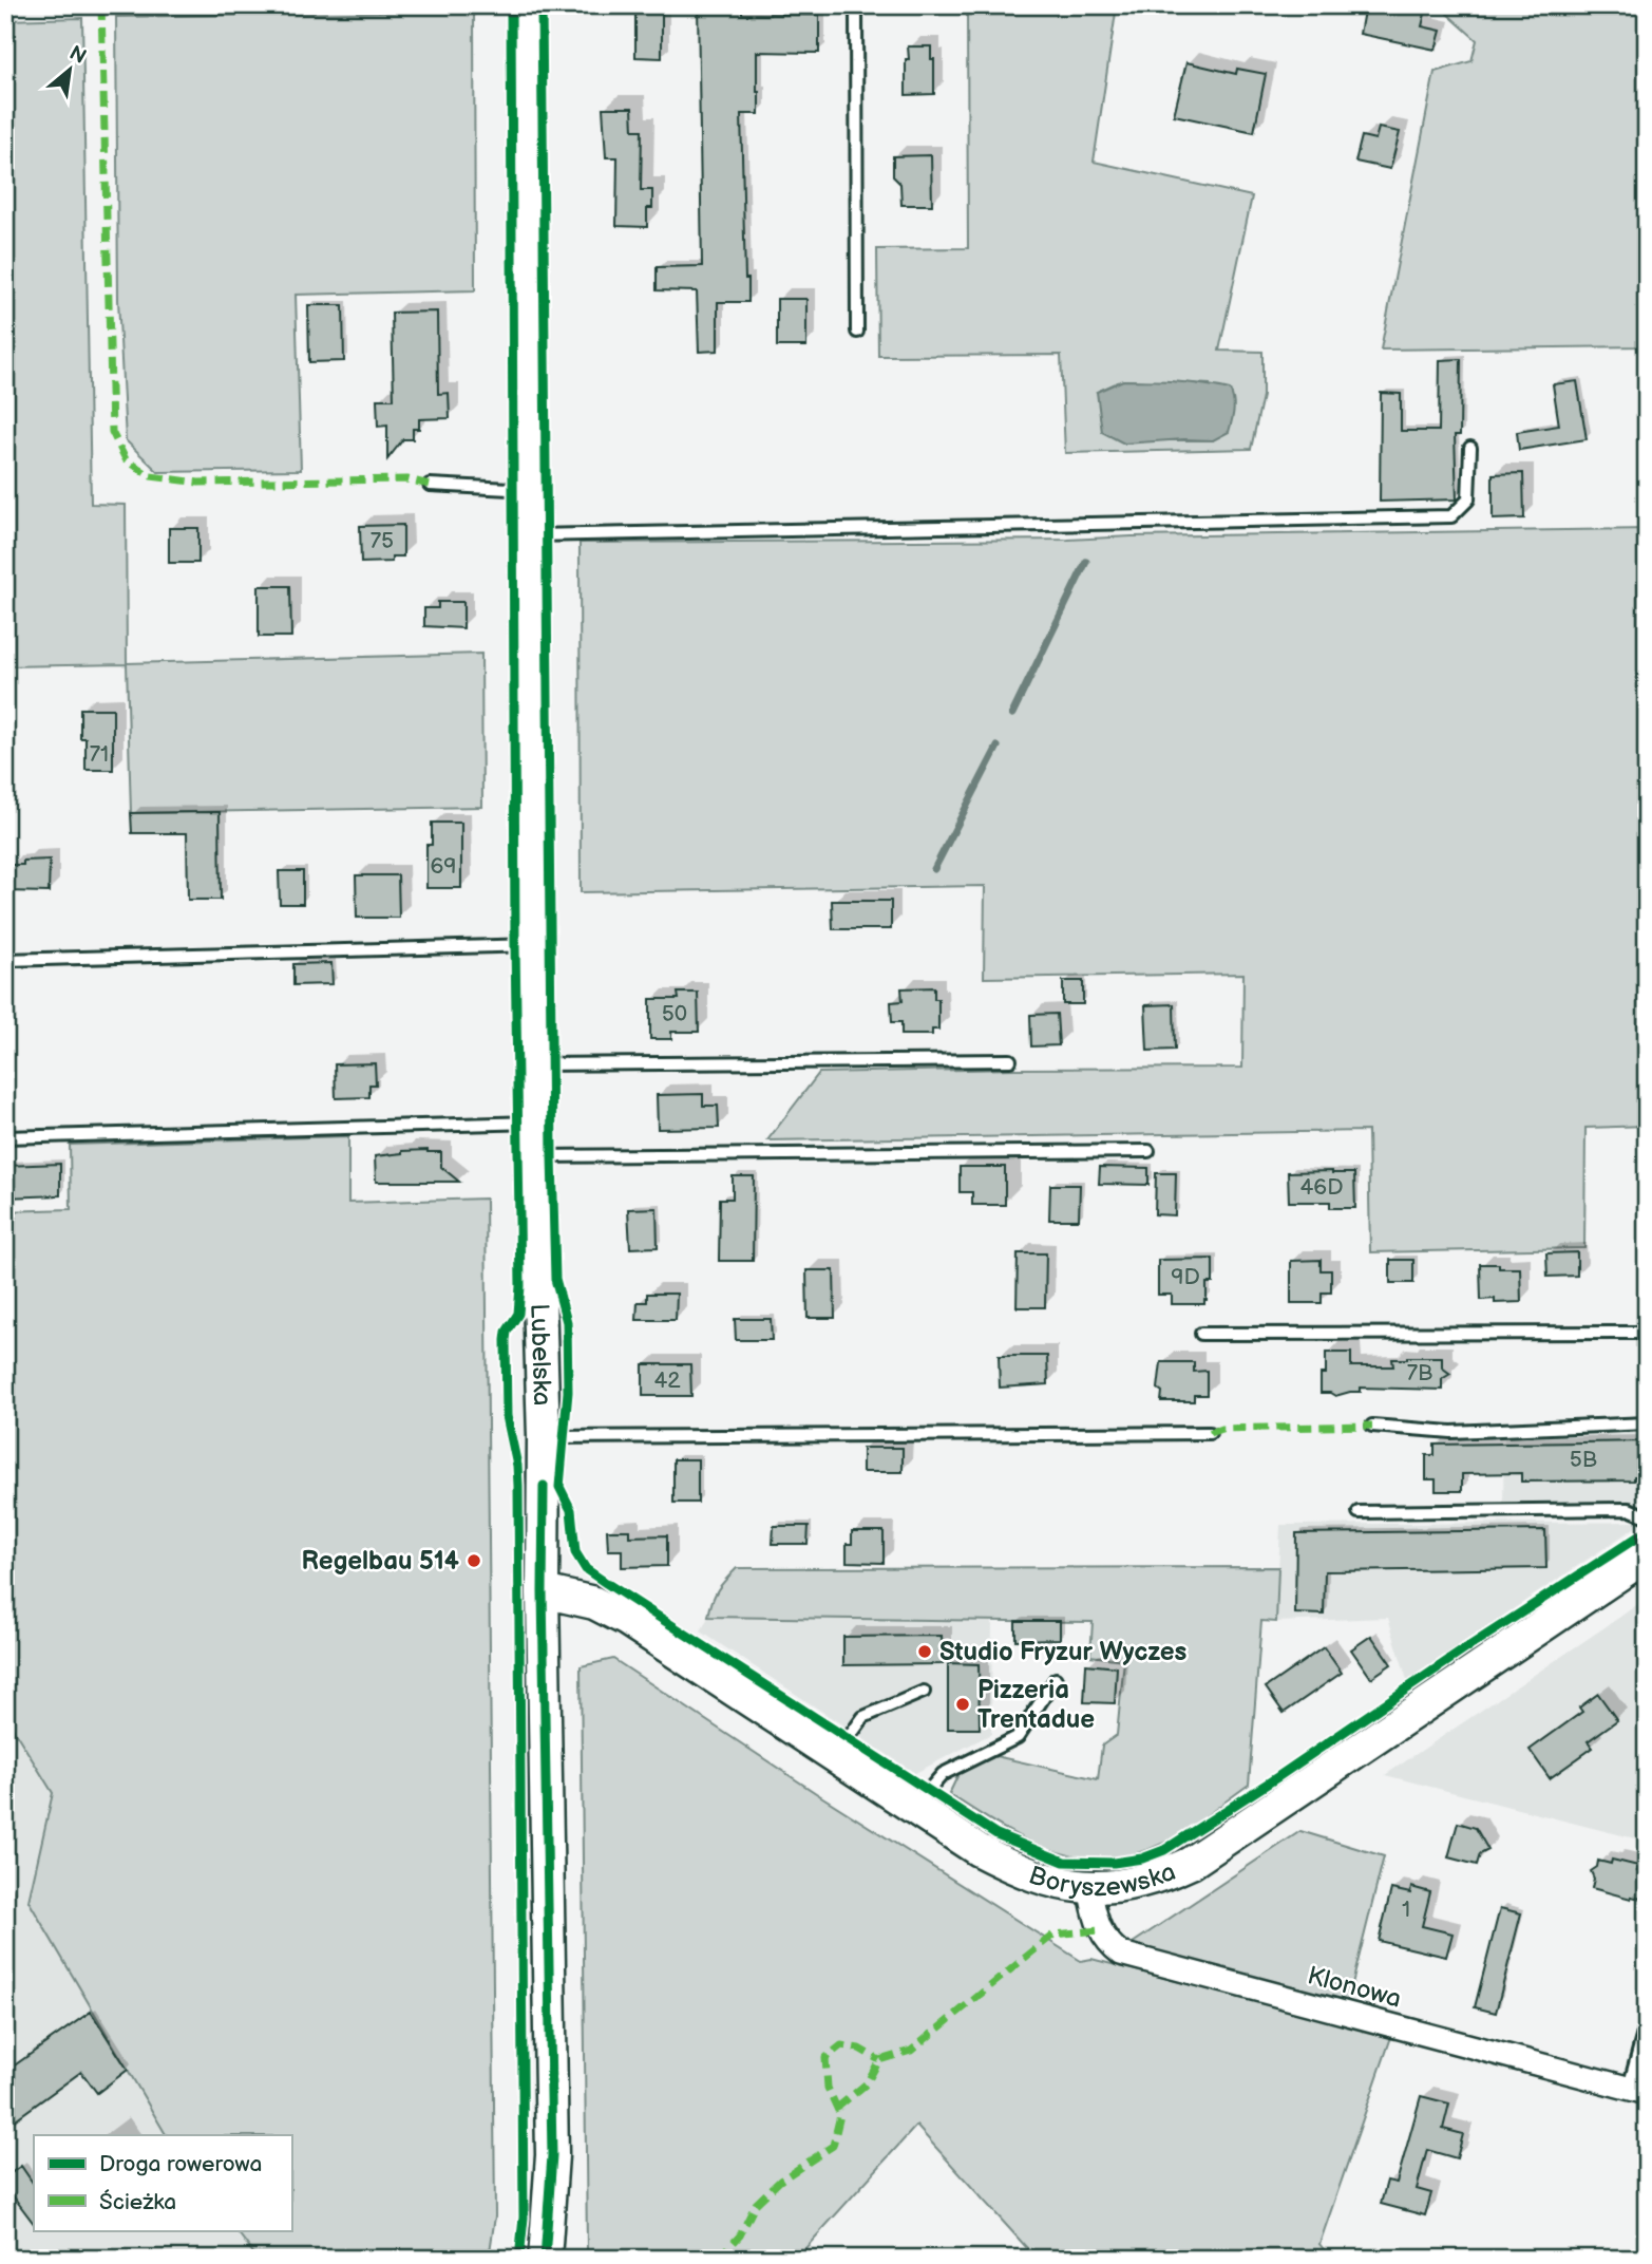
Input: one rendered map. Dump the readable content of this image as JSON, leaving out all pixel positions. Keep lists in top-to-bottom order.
{
  "streets": {
    "main road": ["Lubelska", "Boryszewska"],
    "street": ["Klonowa"]
  },
  "crossings": [
    ["Lubelska", "Boryszewska"],
    ["Boryszewska", "Klonowa"]
  ],
  "places": ["Regelbau 514", "Studio Fryzur Wyczes", "Pizzeria Trentadue"],
  "house_numbers": [
    "75",
    "71",
    "69",
    "50",
    "46D",
    "9D",
    "7B",
    "42",
    "5B",
    "1"
  ],
  "legend": ["Droga rowerowa", "Ścieżka"],
  "north": "top right"
}
